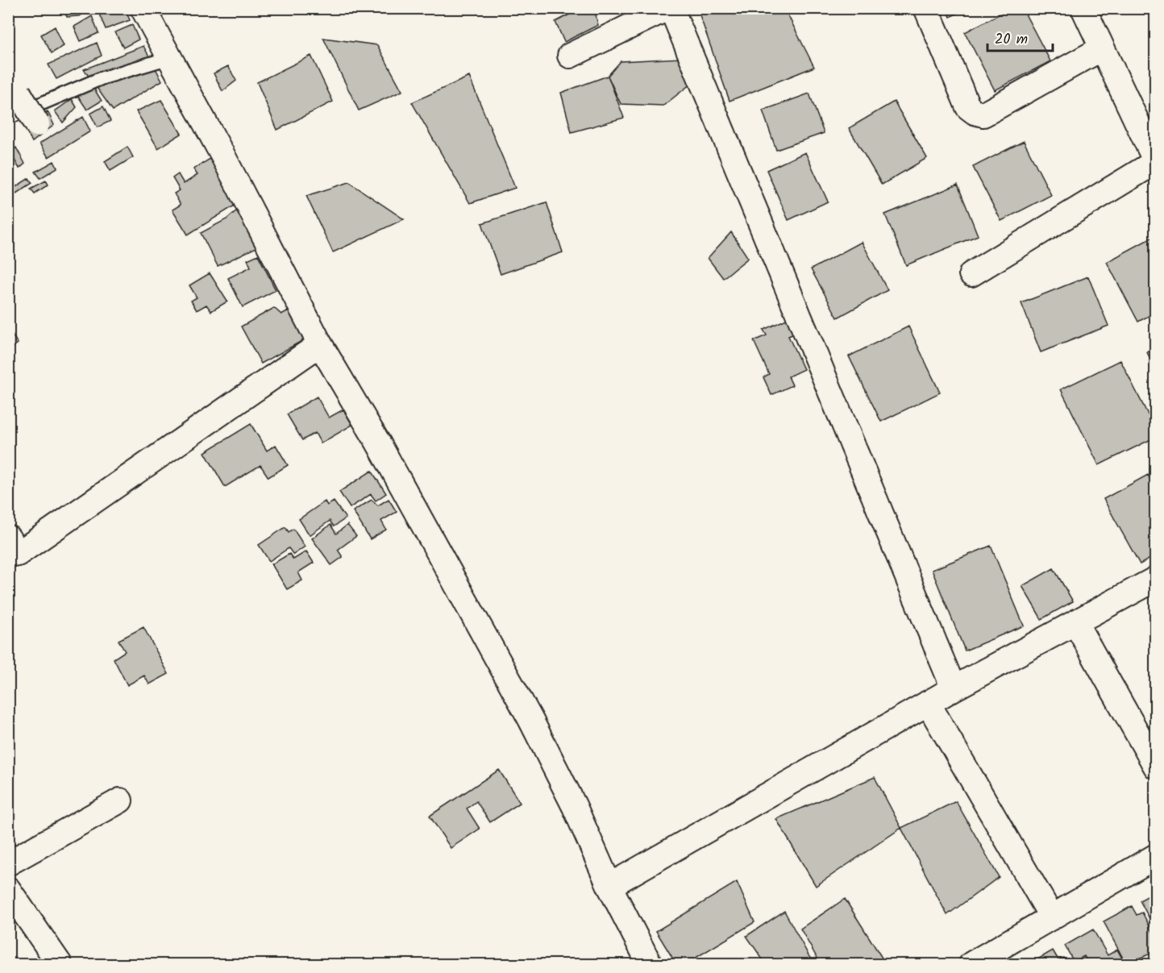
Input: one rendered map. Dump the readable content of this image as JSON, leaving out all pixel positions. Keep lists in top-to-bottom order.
{
  "scale_bar": "20 m"
}
